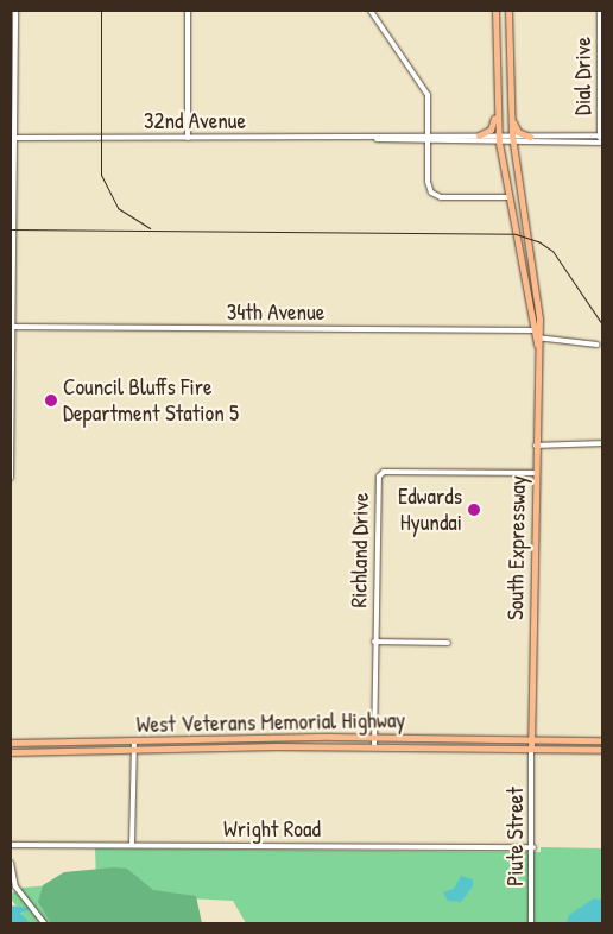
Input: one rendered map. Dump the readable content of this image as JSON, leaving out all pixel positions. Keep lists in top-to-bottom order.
{
  "streets": {
    "main road": ["South Expressway", "West Veterans Memorial Highway"],
    "street": [
      "Dial Drive",
      "32nd Avenue",
      "34th Avenue",
      "Richland Drive",
      "Wright Road",
      "Piute Street"
    ]
  },
  "crossings": [
    ["Dial Drive", "32nd Avenue"],
    ["32nd Avenue", "South Expressway"],
    ["34th Avenue", "South Expressway"],
    ["South Expressway", "Richland Drive"],
    ["South Expressway", "West Veterans Memorial Highway"],
    ["South Expressway", "Piute Street"],
    ["Richland Drive", "West Veterans Memorial Highway"],
    ["West Veterans Memorial Highway", "Piute Street"],
    ["Wright Road", "Piute Street"]
  ],
  "places": ["Council Bluffs Fire Department Station 5", "Edwards Hyundai"]
}
